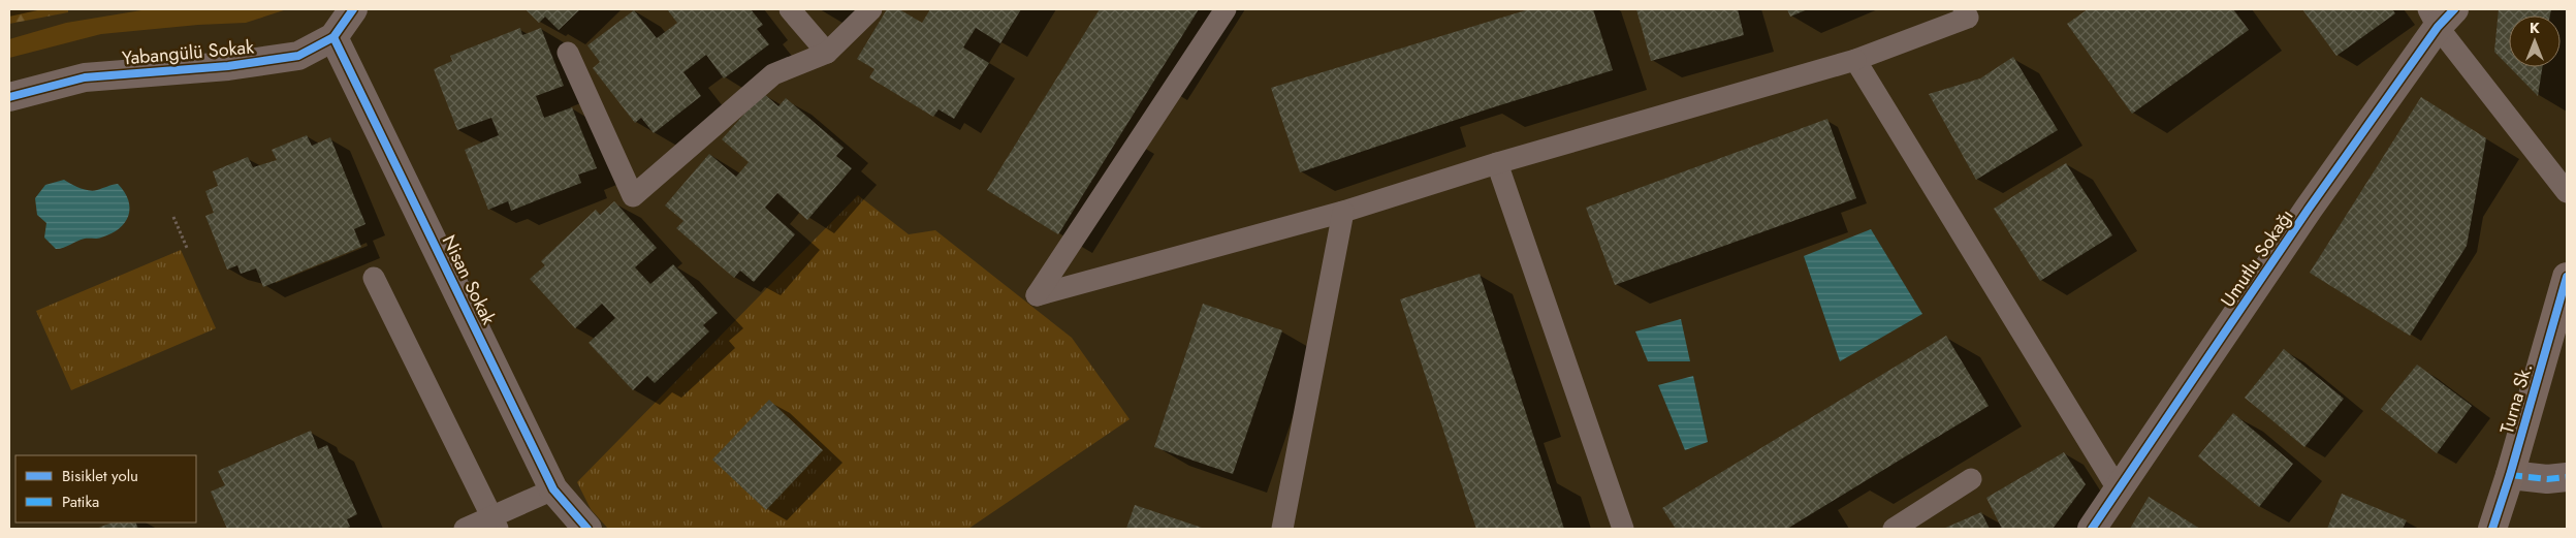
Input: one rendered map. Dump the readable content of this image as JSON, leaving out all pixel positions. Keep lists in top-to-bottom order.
{
  "streets": {
    "street": [
      "Yabangülü Sokak",
      "Umutlu Sokağı",
      "Nisan Sokak",
      "Turna Sk."
    ]
  },
  "crossings": [
    ["Yabangülü Sokak", "Nisan Sokak"]
  ],
  "legend": ["Bisiklet yolu", "Patika"],
  "north": "top"
}
